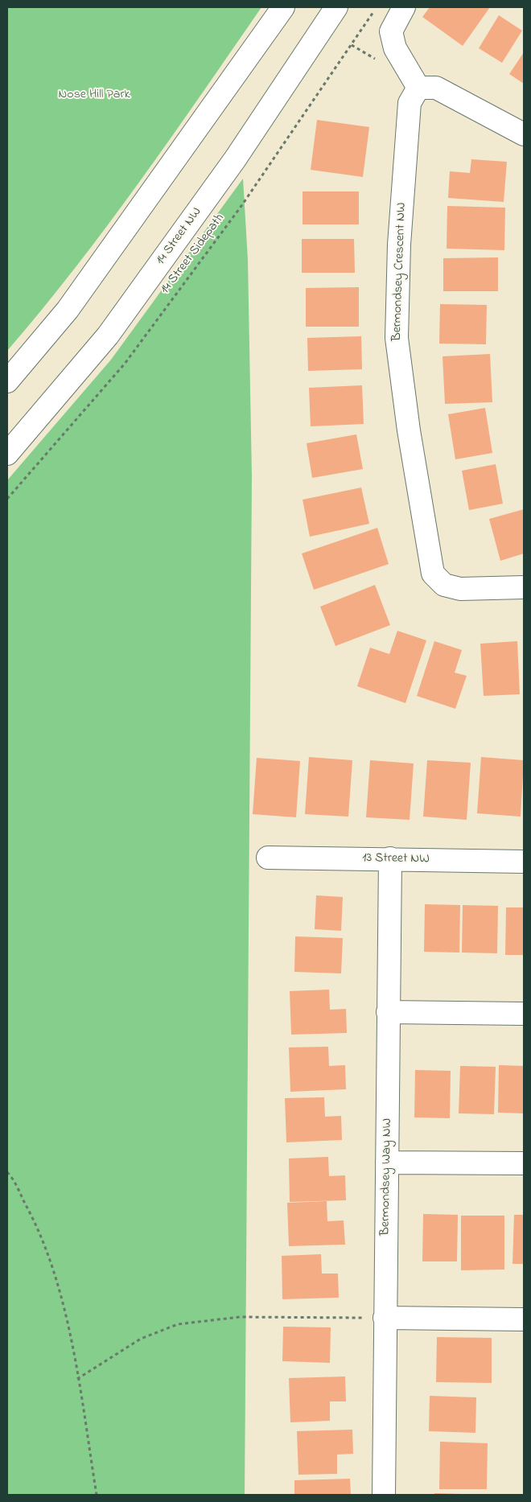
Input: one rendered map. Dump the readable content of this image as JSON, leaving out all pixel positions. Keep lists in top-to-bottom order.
{
  "streets": {
    "street": [
      "14 Street NW",
      "Bermondsey Crescent NW",
      "13 Street NW",
      "Bermondsey Way NW"
    ],
    "path": ["14 Street Sidepath"]
  },
  "crossings": [
    ["13 Street NW", "Bermondsey Way NW"]
  ],
  "parks": ["Nose Hill Park"]
}
